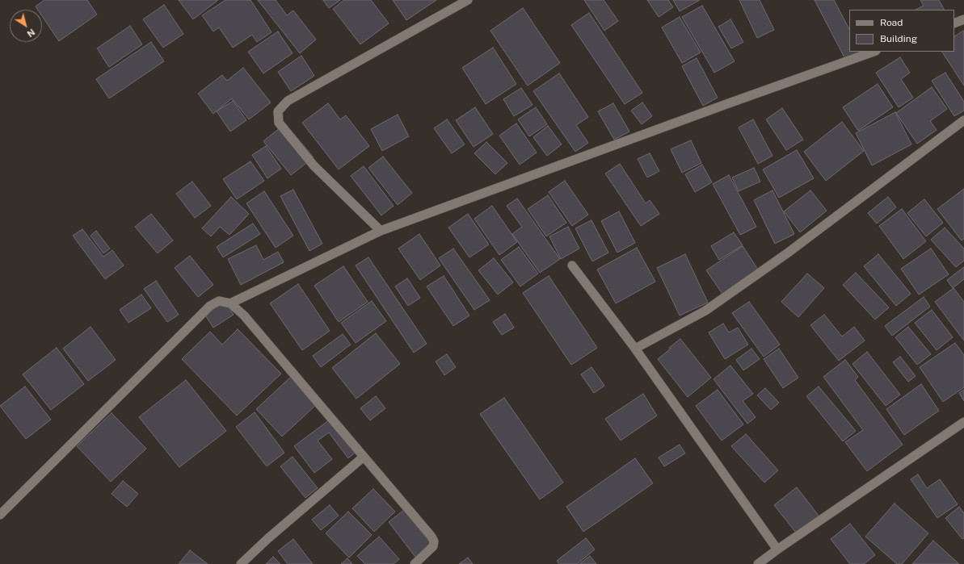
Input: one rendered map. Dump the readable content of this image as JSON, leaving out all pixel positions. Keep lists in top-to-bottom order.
{
  "legend": ["Road", "Building"],
  "north": "bottom right"
}
